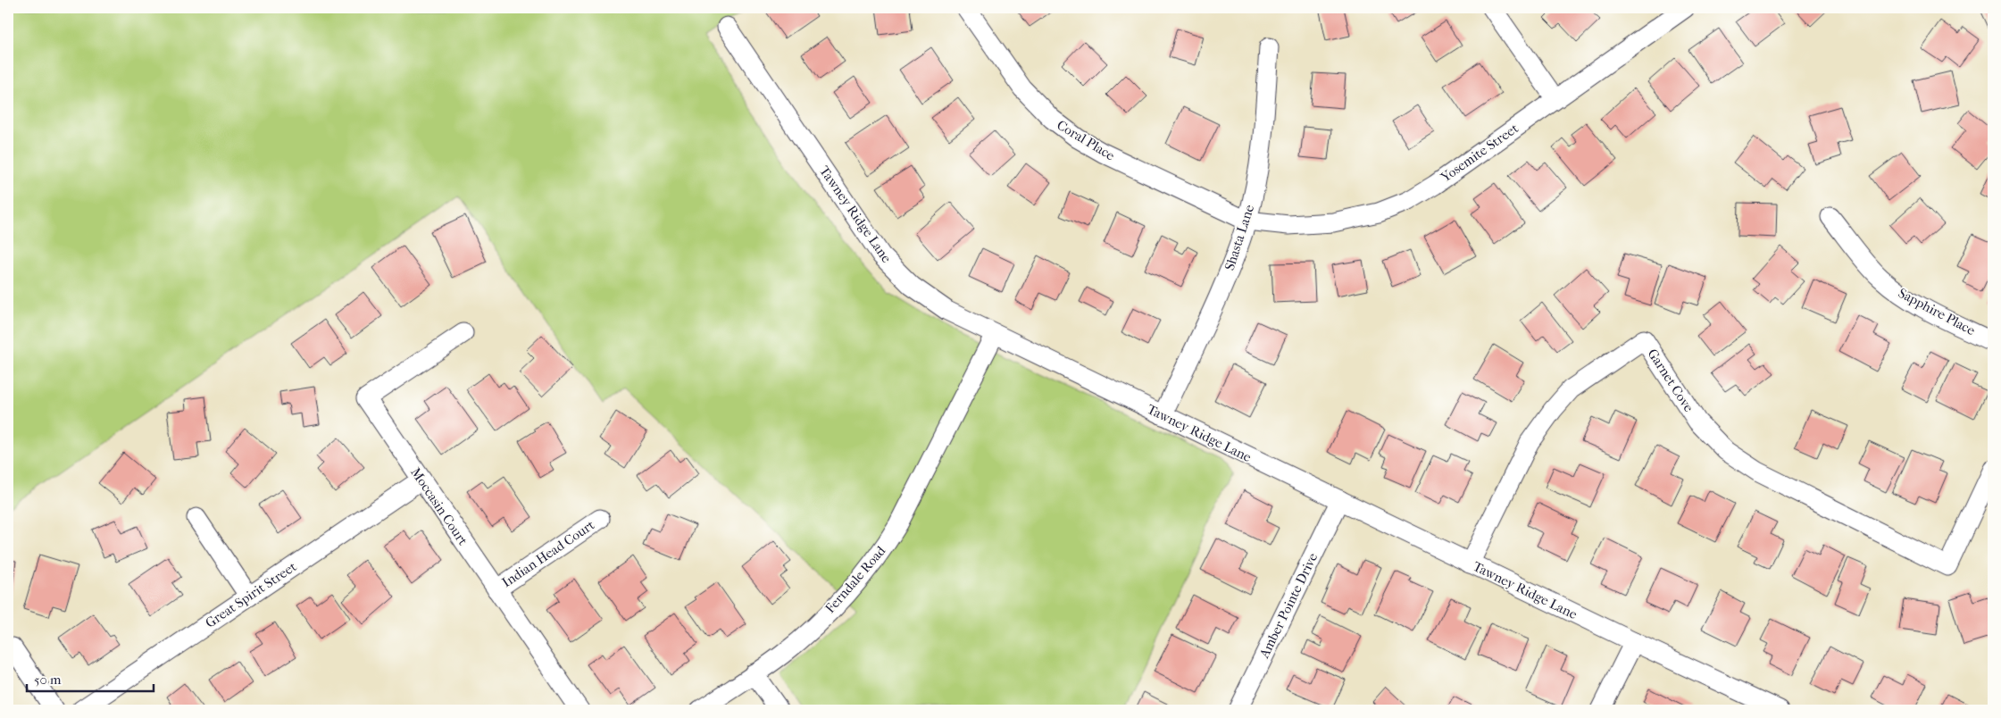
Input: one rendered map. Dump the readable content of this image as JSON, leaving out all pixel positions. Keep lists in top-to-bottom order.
{
  "streets": {
    "street": [
      "Coral Place",
      "Yosemite Street",
      "Tawney Ridge Lane",
      "Shasta Lane",
      "Sapphire Place",
      "Garnet Cove",
      "Moccasin Court",
      "Indian Head Court",
      "Ferndale Road",
      "Great Spirit Street",
      "Amber Pointe Drive"
    ]
  },
  "crossings": [
    ["Coral Place", "Yosemite Street"],
    ["Coral Place", "Shasta Lane"],
    ["Yosemite Street", "Shasta Lane"],
    ["Tawney Ridge Lane", "Shasta Lane"],
    ["Tawney Ridge Lane", "Garnet Cove"],
    ["Tawney Ridge Lane", "Ferndale Road"],
    ["Tawney Ridge Lane", "Amber Pointe Drive"],
    ["Moccasin Court", "Indian Head Court"],
    ["Moccasin Court", "Great Spirit Street"]
  ],
  "scale_bar": "50 m"
}
